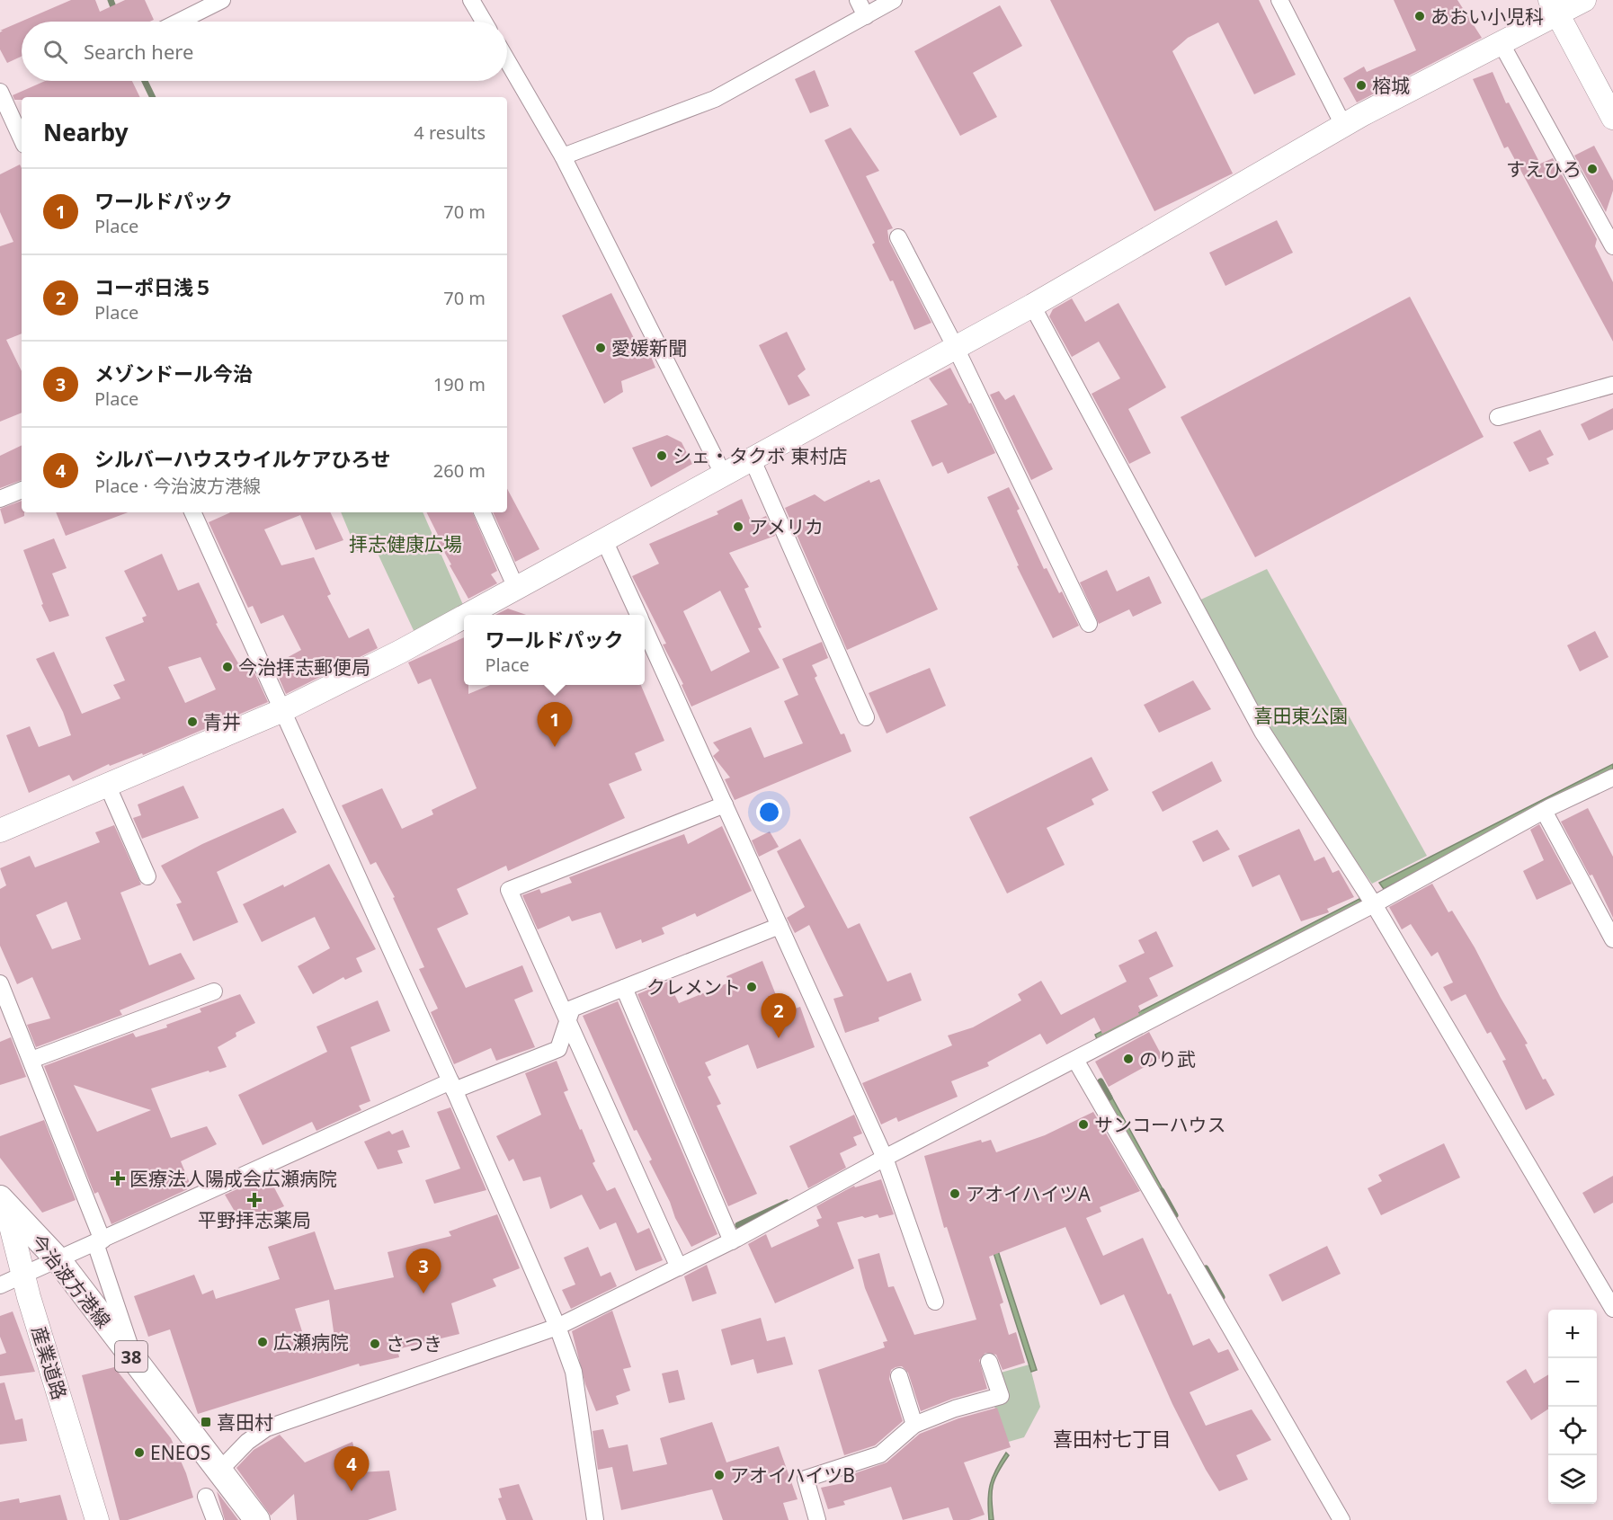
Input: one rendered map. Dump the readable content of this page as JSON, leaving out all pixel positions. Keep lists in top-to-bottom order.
{
  "streets": {
    "main road": ["今治波方港線", "38"],
    "street": ["産業道路"]
  },
  "crossings": [
    ["今治波方港線", "産業道路"]
  ],
  "districts": ["喜田村七丁目"],
  "parks": ["拝志健康広場", "喜田東公園"],
  "places": {
    "other": [
      "あおい小児科",
      "榕城",
      "すえひろ",
      "愛媛新聞",
      "シェ・タクボ 東村店",
      "アメリカ",
      "今治拝志郵便局",
      "青井",
      "クレメント",
      "のり武",
      "サンコーハウス",
      "アオイハイツA",
      "広瀬病院",
      "さつき",
      "ENEOS",
      "アオイハイツB"
    ],
    "health": ["医療法人陽成会広瀬病院", "平野拝志薬局"],
    "transit": ["喜田村"]
  },
  "page": {
    "search": "Search here",
    "heading": ["Nearby", "4 results"],
    "list": [
      {
        "mark": "1",
        "name": "ワールドパック",
        "note": "Place",
        "value": "70 m"
      },
      {
        "mark": "2",
        "name": "コーポ日浅５",
        "note": "Place",
        "value": "70 m"
      },
      {
        "mark": "3",
        "name": "メゾンドール今治",
        "note": "Place",
        "value": "190 m"
      },
      {
        "mark": "4",
        "name": "シルバーハウスウイルケアひろせ",
        "note": "Place · 今治波方港線",
        "value": "260 m"
      }
    ],
    "popup": ["ワールドパック", "Place"],
    "pins": [
      "1",
      "2",
      "3",
      "4"
    ],
    "map_buttons": ["+", "−"]
  }
}
